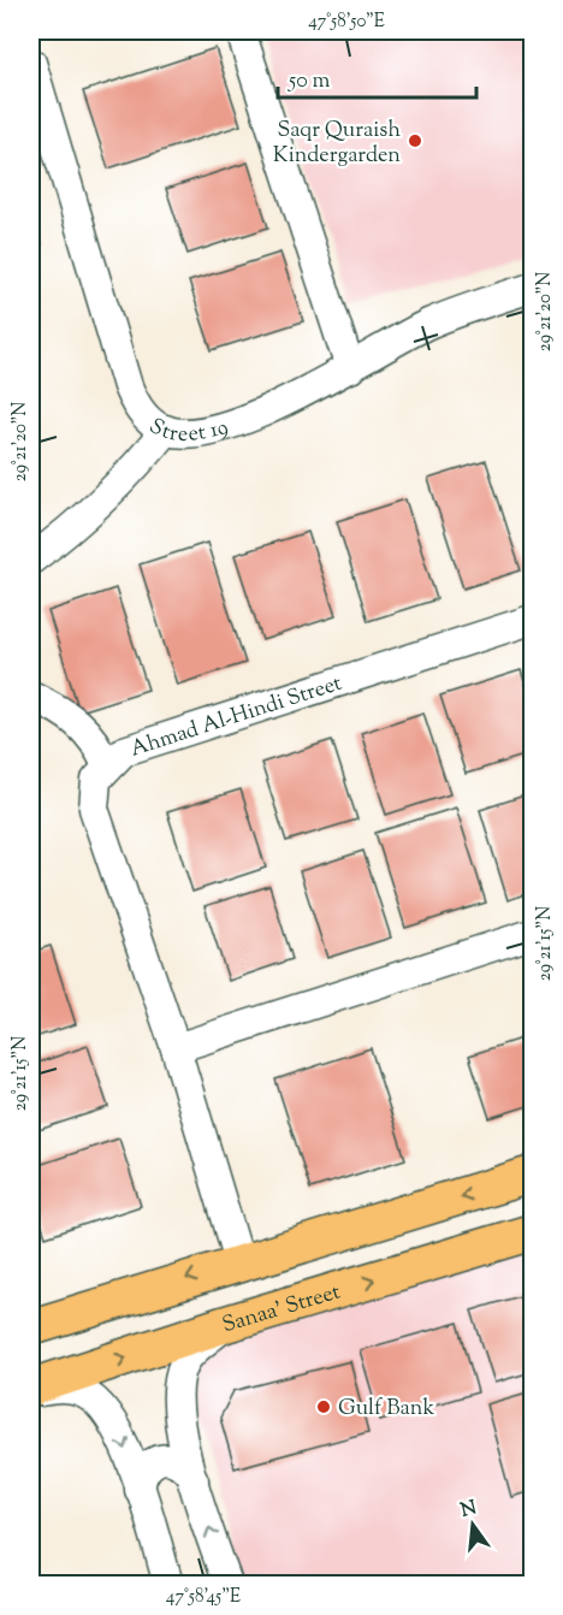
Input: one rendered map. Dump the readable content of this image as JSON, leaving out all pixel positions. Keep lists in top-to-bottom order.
{
  "streets": {
    "main road": ["Sanaa' Street"],
    "street": ["Street 19", "Ahmad Al-Hindi Street"]
  },
  "places": ["Saqr Quraish Kindergarden", "Gulf Bank"],
  "scale_bar": "50 m",
  "north": "top",
  "coordinates": [
    "47°58'50\"E",
    "29°21'20\"N",
    "29°21'15\"N",
    "47°58'45\"E"
  ]
}
